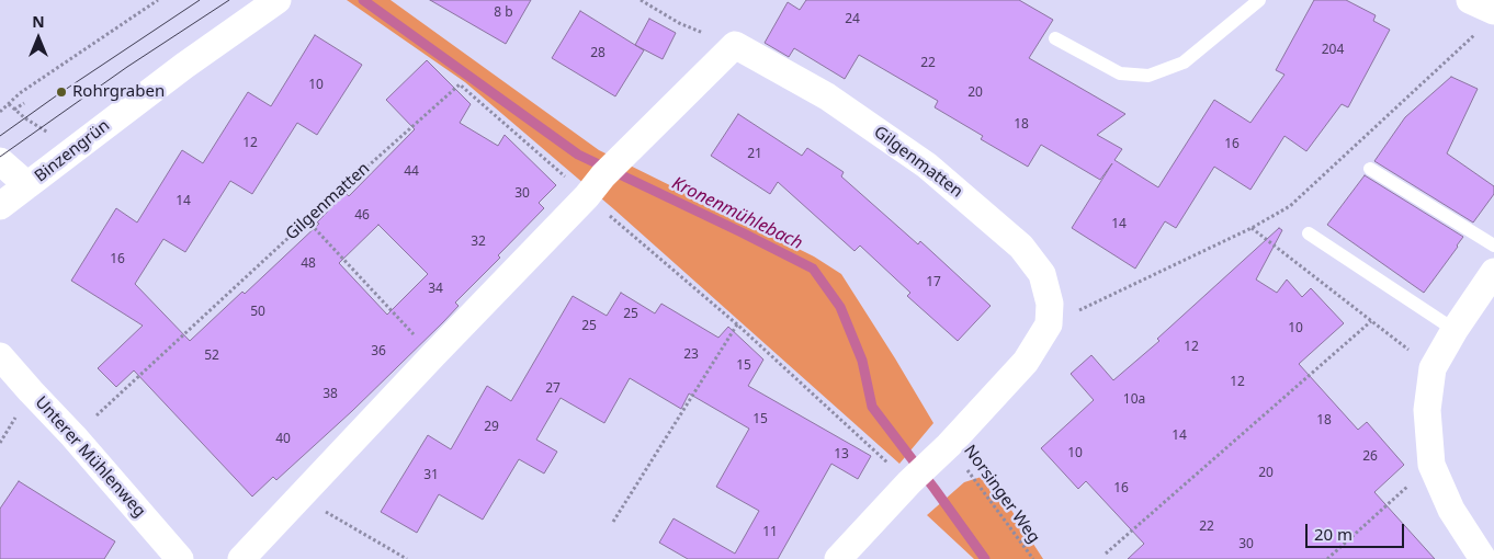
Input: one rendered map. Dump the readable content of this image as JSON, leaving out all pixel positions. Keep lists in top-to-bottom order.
{
  "streets": {
    "street": ["Binzengrün", "Gilgenmatten", "Unterer Mühlenweg"],
    "path": ["Norsinger Weg"]
  },
  "crossings": [
    ["Gilgenmatten", "Unterer Mühlenweg"]
  ],
  "water": ["Kronenmühlebach"],
  "places": ["Rohrgraben"],
  "house_numbers": [
    "8 b",
    "24",
    "204",
    "28",
    "22",
    "10",
    "20",
    "18",
    "12",
    "16",
    "21",
    "44",
    "30",
    "14",
    "46",
    "14",
    "32",
    "16",
    "48",
    "17",
    "34",
    "50",
    "25",
    "25",
    "10",
    "12",
    "36",
    "23",
    "52",
    "15",
    "12",
    "27",
    "38",
    "10a",
    "15",
    "18",
    "29",
    "14",
    "40",
    "10",
    "13",
    "26",
    "20",
    "31",
    "16",
    "22",
    "11",
    "30"
  ],
  "scale_bar": "20 m",
  "north": "top"
}
